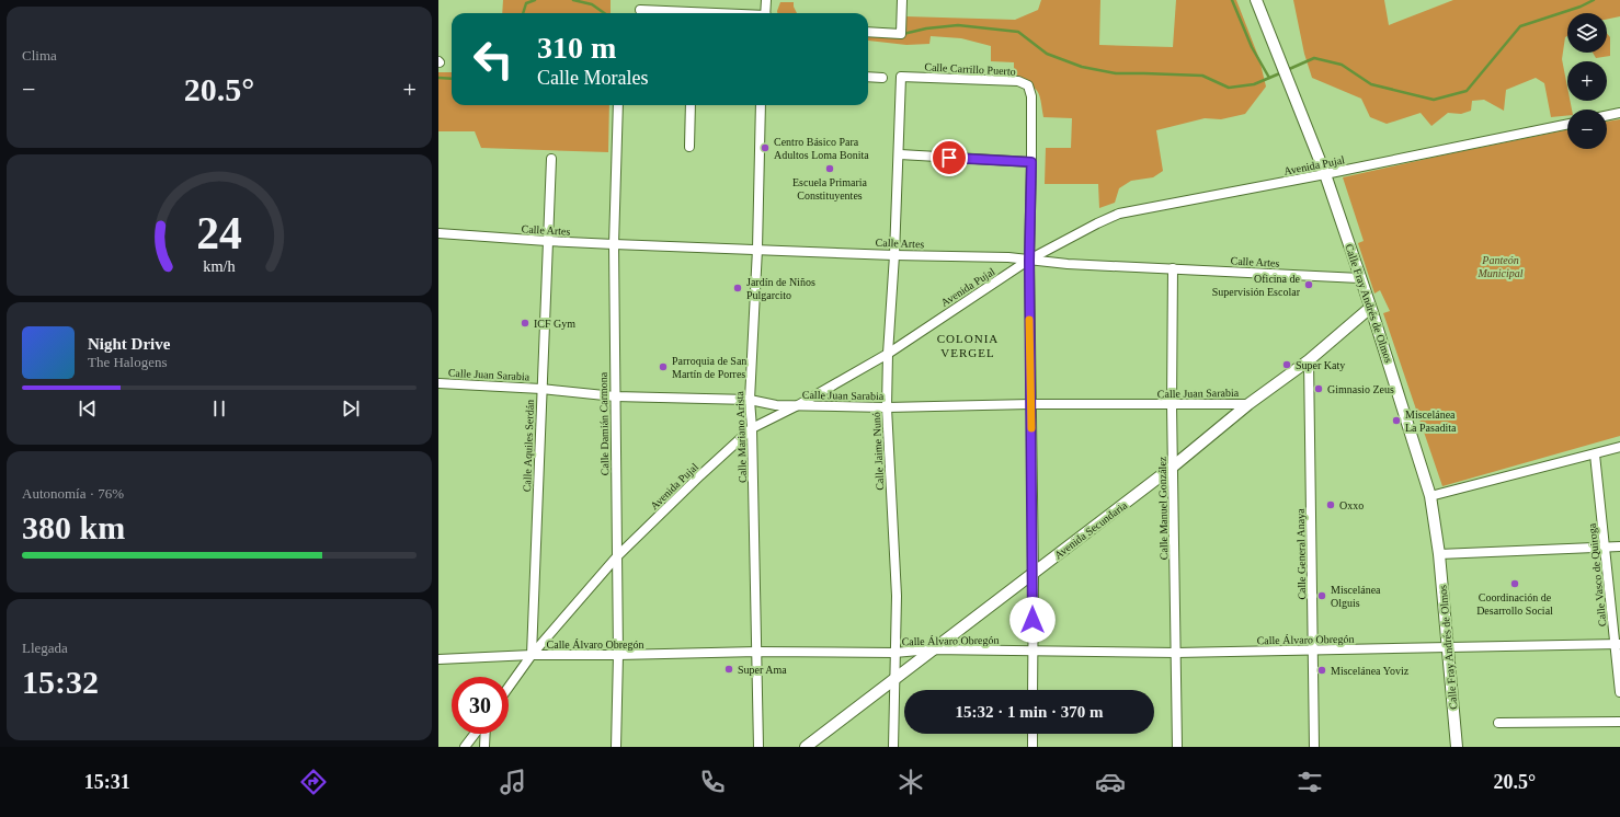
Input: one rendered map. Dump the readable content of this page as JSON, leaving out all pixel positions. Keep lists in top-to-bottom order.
{
  "streets": {
    "street": [
      "Calle Carrillo Puerto",
      "Avenida Pujal",
      "Calle Artes",
      "Calle Fray Andrés de Olmos",
      "Calle Juan Sarabia",
      "Calle Damián Carmona",
      "Calle Mariano Arista",
      "Calle Aquiles Serdán",
      "Calle Jaime Nunó",
      "Calle Manuel González",
      "Avenida Secundaria",
      "Calle General Anaya",
      "Calle Vasco de Quiroga",
      "Calle Álvaro Obregón"
    ]
  },
  "crossings": [
    ["Calle Carrillo Puerto", "Avenida Pujal"],
    ["Calle Carrillo Puerto", "Calle Artes"],
    ["Calle Carrillo Puerto", "Calle Juan Sarabia"],
    ["Calle Carrillo Puerto", "Calle Jaime Nunó"],
    ["Calle Carrillo Puerto", "Avenida Secundaria"],
    ["Calle Carrillo Puerto", "Calle Álvaro Obregón"],
    ["Avenida Pujal", "Calle Artes"],
    ["Avenida Pujal", "Calle Fray Andrés de Olmos"],
    ["Avenida Pujal", "Calle Juan Sarabia"],
    ["Avenida Pujal", "Calle Damián Carmona"],
    ["Avenida Pujal", "Calle Mariano Arista"],
    ["Avenida Pujal", "Calle Aquiles Serdán"],
    ["Avenida Pujal", "Calle Jaime Nunó"],
    ["Avenida Pujal", "Calle Álvaro Obregón"],
    ["Calle Artes", "Calle Fray Andrés de Olmos"],
    ["Calle Artes", "Calle Damián Carmona"],
    ["Calle Artes", "Calle Mariano Arista"],
    ["Calle Artes", "Calle Aquiles Serdán"],
    ["Calle Artes", "Calle Jaime Nunó"],
    ["Calle Artes", "Calle Manuel González"],
    ["Calle Fray Andrés de Olmos", "Avenida Secundaria"],
    ["Calle Fray Andrés de Olmos", "Calle Álvaro Obregón"],
    ["Calle Juan Sarabia", "Calle Damián Carmona"],
    ["Calle Juan Sarabia", "Calle Mariano Arista"],
    ["Calle Juan Sarabia", "Calle Aquiles Serdán"],
    ["Calle Juan Sarabia", "Calle Jaime Nunó"],
    ["Calle Juan Sarabia", "Calle Manuel González"],
    ["Calle Juan Sarabia", "Avenida Secundaria"],
    ["Calle Damián Carmona", "Calle Álvaro Obregón"],
    ["Calle Mariano Arista", "Calle Álvaro Obregón"],
    ["Calle Aquiles Serdán", "Calle Álvaro Obregón"],
    ["Calle Jaime Nunó", "Avenida Secundaria"],
    ["Calle Jaime Nunó", "Calle Álvaro Obregón"],
    ["Calle Manuel González", "Avenida Secundaria"],
    ["Calle Manuel González", "Calle Álvaro Obregón"],
    ["Avenida Secundaria", "Calle General Anaya"],
    ["Avenida Secundaria", "Calle Álvaro Obregón"],
    ["Calle General Anaya", "Calle Álvaro Obregón"],
    ["Calle Vasco de Quiroga", "Calle Álvaro Obregón"]
  ],
  "districts": ["COLONIA VERGEL"],
  "parks": ["Panteón Municipal"],
  "places": [
    "Centro Básico Para Adultos Loma Bonita",
    "Escuela Primaria Constituyentes",
    "Oficina de Supervisión Escolar",
    "Jardín de Niños Pulgarcito",
    "ICF Gym",
    "Super Katy",
    "Parroquia de San Martín de Porres",
    "Gimnasio Zeus",
    "Miscelánea La Pasadita",
    "Oxxo",
    "Coordinación de Desarrollo Social",
    "Miscelánea Olguis",
    "Super Ama",
    "Miscelánea Yoviz"
  ],
  "page": {
    "tile": [
      "Clima",
      ["Autonomía · 76%", "380 km"],
      ["Llegada", "15:32"]
    ],
    "map_buttons": ["+", "−"],
    "turn": ["310 m", "Calle Morales"],
    "heat": ["−", "20.5°", "+"],
    "song": ["Night Drive", "The Halogens"],
    "limit": "30",
    "trip": "15:32 · 1 min · 370 m",
    "tabs": ["15:31", "20.5°"],
    "gauge": ["24", "km/h"]
  }
}
